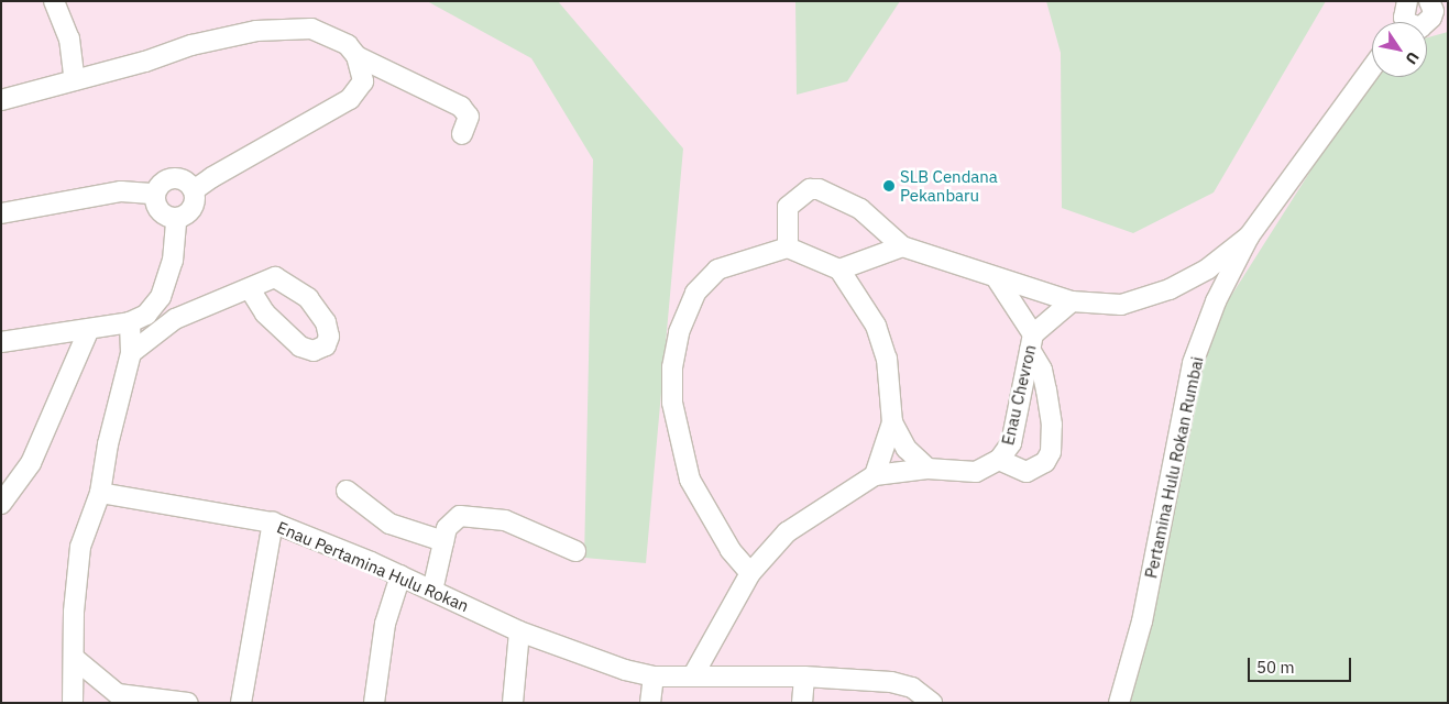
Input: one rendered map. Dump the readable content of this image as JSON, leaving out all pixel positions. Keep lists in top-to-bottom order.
{
  "streets": {
    "street": ["Enau Chevron", "Pertamina Hulu Rokan Rumbai", "Enau Pertamina Hulu Rokan"]
  },
  "crossings": [
    ["Enau Chevron", "Enau Pertamina Hulu Rokan"]
  ],
  "places": ["SLB Cendana Pekanbaru"],
  "scale_bar": "50 m",
  "north": "bottom right"
}
